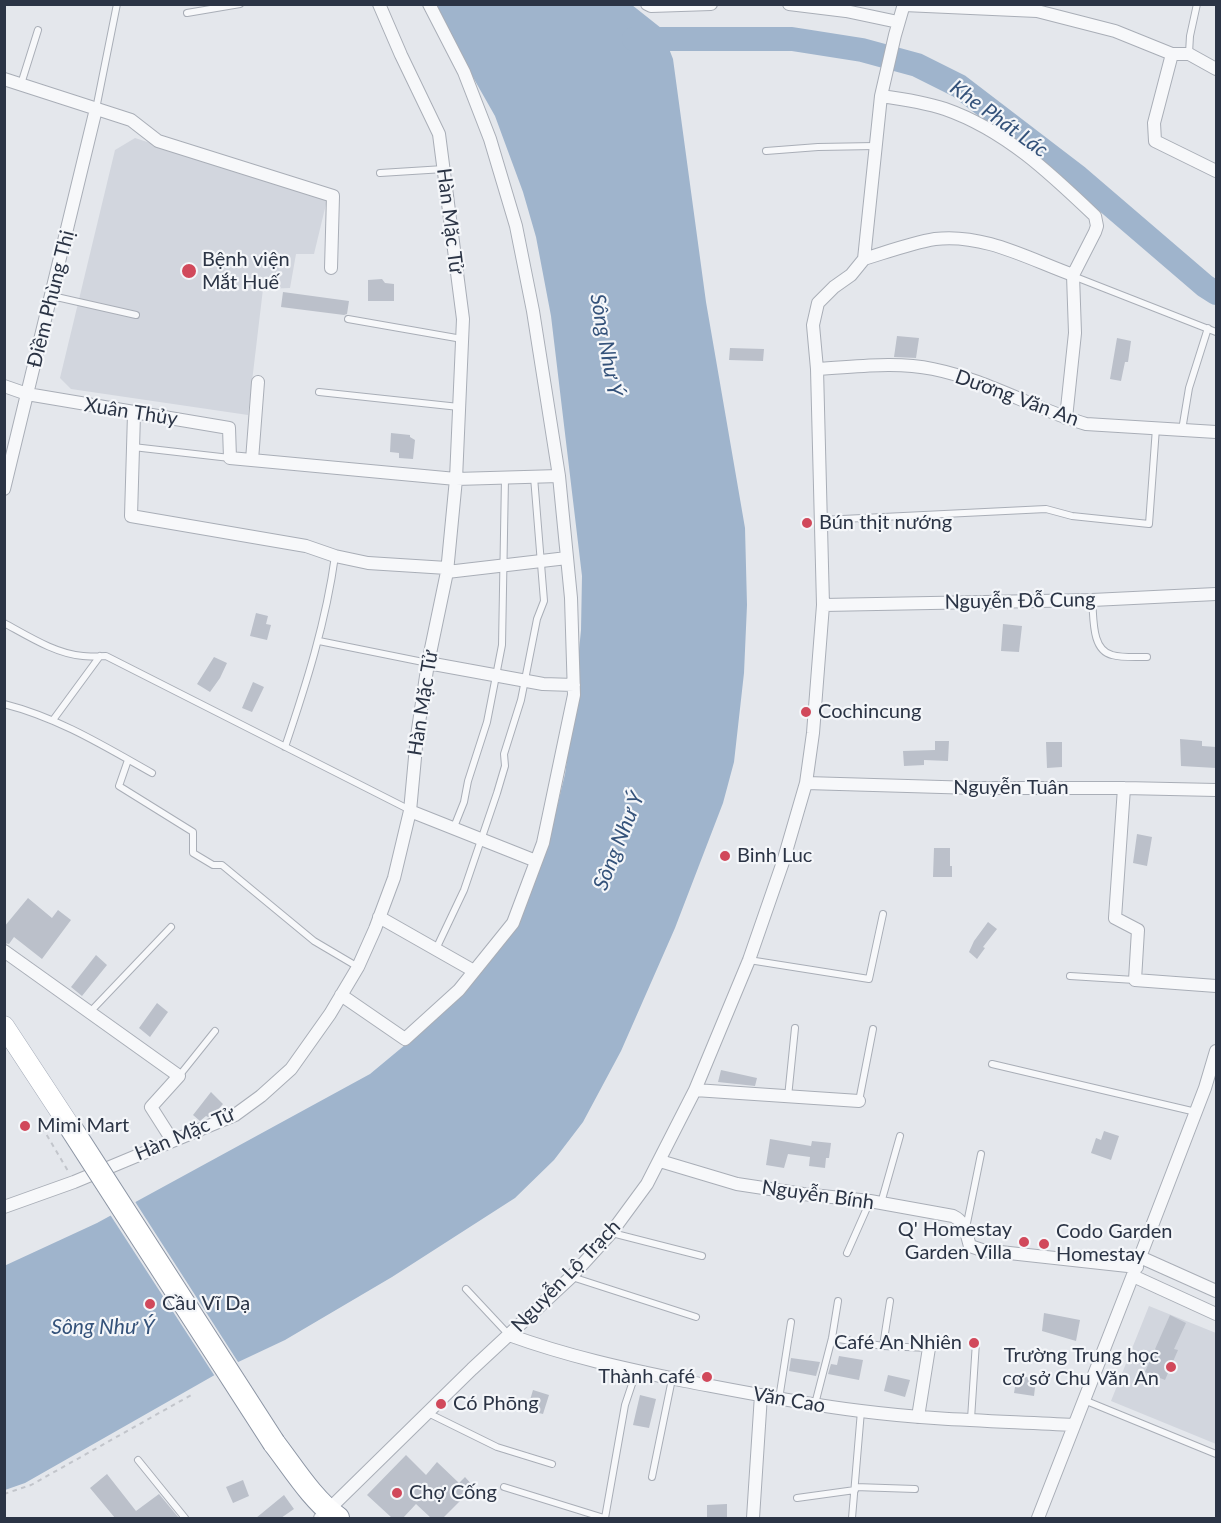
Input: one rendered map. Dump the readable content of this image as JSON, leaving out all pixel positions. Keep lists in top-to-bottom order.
{
  "streets": {
    "street": [
      "Hàn Mặc Tử",
      "Điềm Phùng Thị",
      "Dương Văn An",
      "Xuân Thủy",
      "Nguyễn Đỗ Cung",
      "Nguyễn Tuân",
      "Nguyễn Bính",
      "Nguyễn Lộ Trạch",
      "Văn Cao"
    ]
  },
  "crossings": [
    ["Điềm Phùng Thị", "Xuân Thủy"],
    ["Dương Văn An", "Nguyễn Lộ Trạch"],
    ["Nguyễn Đỗ Cung", "Nguyễn Lộ Trạch"],
    ["Nguyễn Tuân", "Nguyễn Lộ Trạch"],
    ["Nguyễn Bính", "Nguyễn Lộ Trạch"],
    ["Nguyễn Lộ Trạch", "Văn Cao"]
  ],
  "water": ["Khe Phát Lác", "Sông Như Ý"],
  "places": [
    "Bệnh viện Mắt Huế",
    "Bún thịt nướng",
    "Cochincung",
    "Binh Luc",
    "Mimi Mart",
    "Q' Homestay Garden Villa",
    "Codo Garden Homestay",
    "Cầu Vĩ Dạ",
    "Café An Nhiên",
    "Trường Trung học cơ sở Chu Văn An",
    "Thành café",
    "Có Phōng",
    "Chợ Cống"
  ]
}
